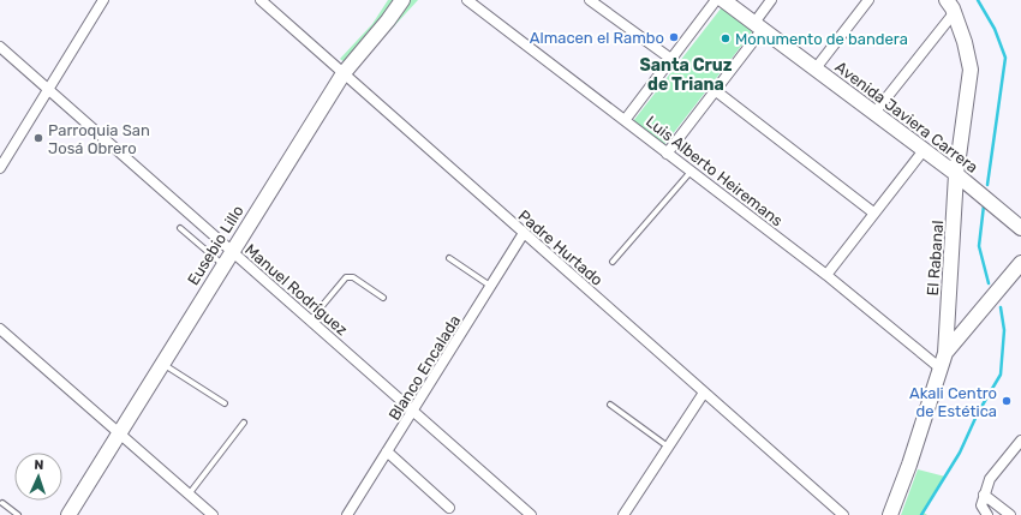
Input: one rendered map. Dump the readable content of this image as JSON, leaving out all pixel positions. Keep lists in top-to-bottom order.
{
  "streets": {
    "street": [
      "Avenida Javiera Carrera",
      "Luis Alberto Heiremans",
      "Eusebio Lillo",
      "Padre Hurtado",
      "El Rabanal",
      "Manuel Rodríguez",
      "Blanco Encalada"
    ]
  },
  "crossings": [
    ["Avenida Javiera Carrera", "El Rabanal"],
    ["Luis Alberto Heiremans", "El Rabanal"],
    ["Eusebio Lillo", "Padre Hurtado"],
    ["Eusebio Lillo", "Manuel Rodríguez"],
    ["Padre Hurtado", "Blanco Encalada"],
    ["Manuel Rodríguez", "Blanco Encalada"]
  ],
  "districts": ["Santa Cruz de Triana"],
  "places": [
    "Almacen el Rambo",
    "Monumento de bandera",
    "Parroquia San Josá Obrero",
    "Akali Centro de Estética"
  ],
  "north": "top"
}
